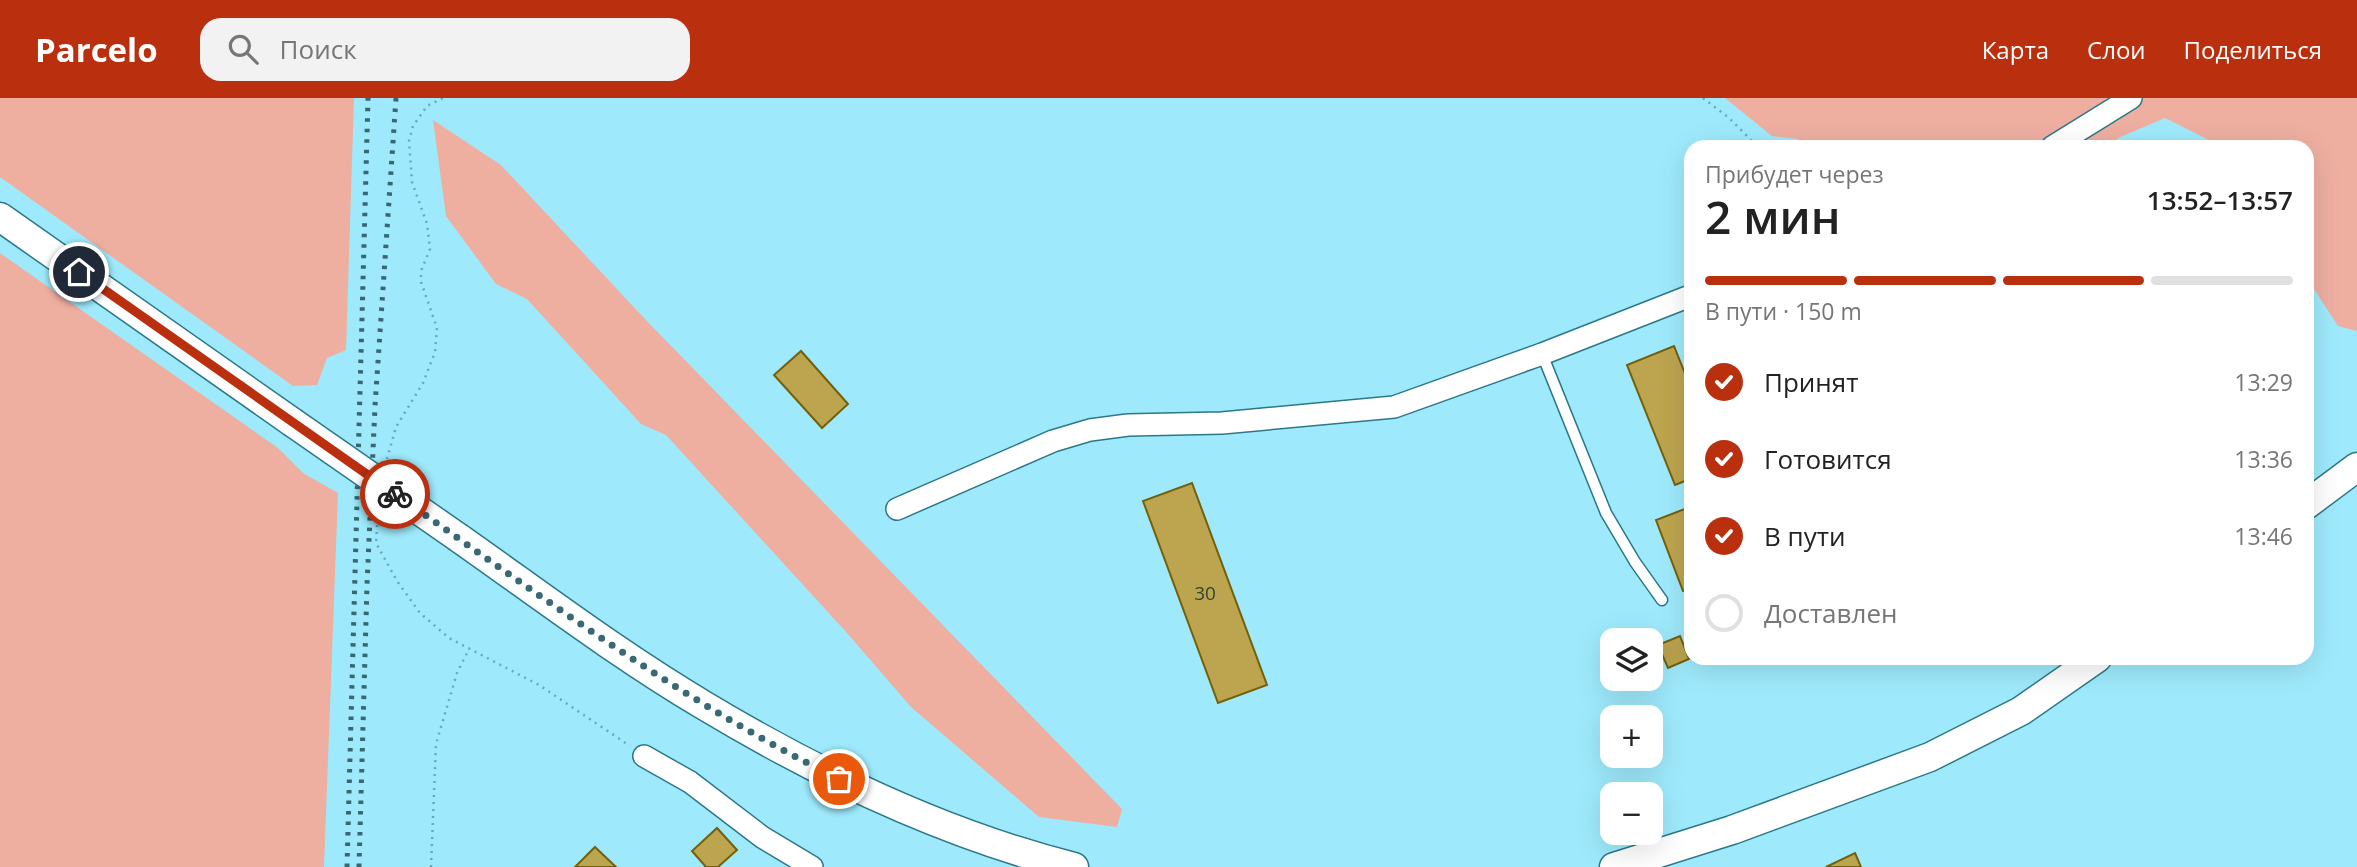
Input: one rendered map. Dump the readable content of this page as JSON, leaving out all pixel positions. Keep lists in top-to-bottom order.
{
  "house_numbers": ["30"],
  "page": {
    "header": "Parcelo",
    "search": "Поиск",
    "nav": ["Карта", "Слои", "Поделиться"],
    "heading": ["2 мин", "Прибудет через", "13:52–13:57"],
    "bar": "В пути · 150 m",
    "list": [
      ["Принят", "13:29"],
      ["Готовится", "13:36"],
      ["В пути", "13:46"],
      "Доставлен"
    ],
    "map_buttons": ["+", "−"]
  }
}
